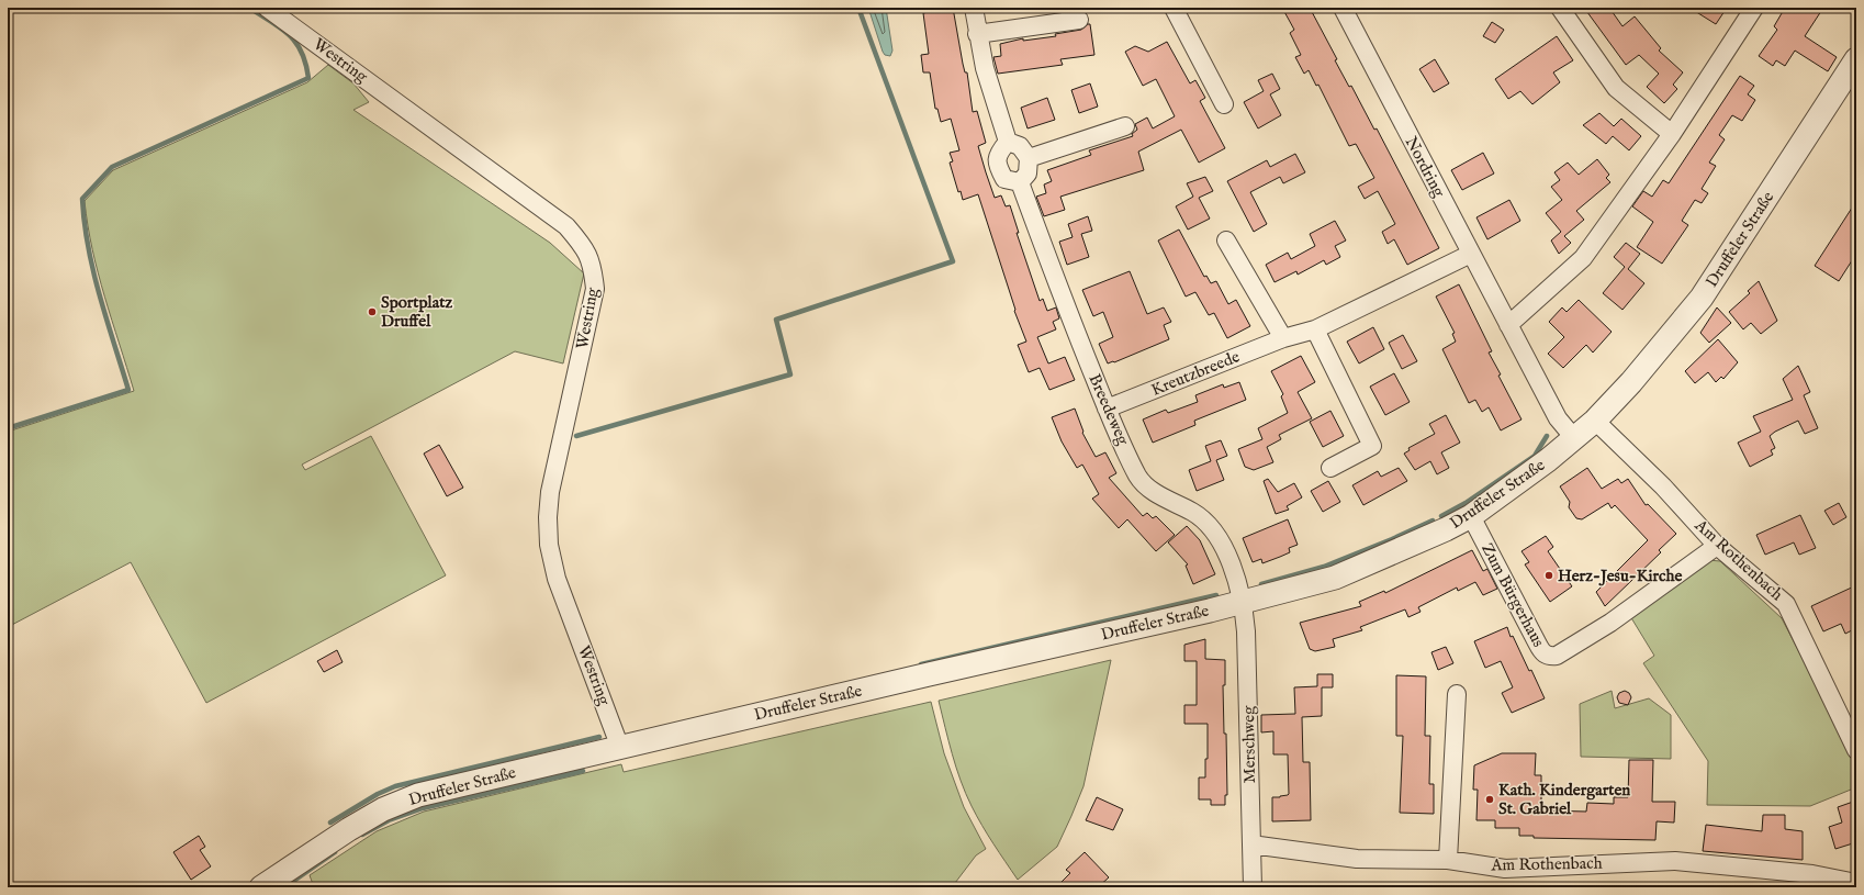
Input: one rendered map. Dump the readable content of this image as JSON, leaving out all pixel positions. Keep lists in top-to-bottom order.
{
  "streets": {
    "street": [
      "Westring",
      "Nordring",
      "Druffeler Straße",
      "Kreutzbreede",
      "Breedeweg",
      "Am Rothenbach",
      "Zum Bürgerhaus",
      "Merschweg"
    ]
  },
  "crossings": [
    ["Westring", "Druffeler Straße"],
    ["Nordring", "Druffeler Straße"],
    ["Nordring", "Kreutzbreede"],
    ["Druffeler Straße", "Breedeweg"],
    ["Druffeler Straße", "Am Rothenbach"],
    ["Druffeler Straße", "Zum Bürgerhaus"],
    ["Druffeler Straße", "Merschweg"],
    ["Kreutzbreede", "Breedeweg"],
    ["Breedeweg", "Merschweg"],
    ["Am Rothenbach", "Zum Bürgerhaus"],
    ["Am Rothenbach", "Merschweg"]
  ],
  "places": ["Sportplatz Druffel", "Herz-Jesu-Kirche", "Kath. Kindergarten St. Gabriel"]
}
